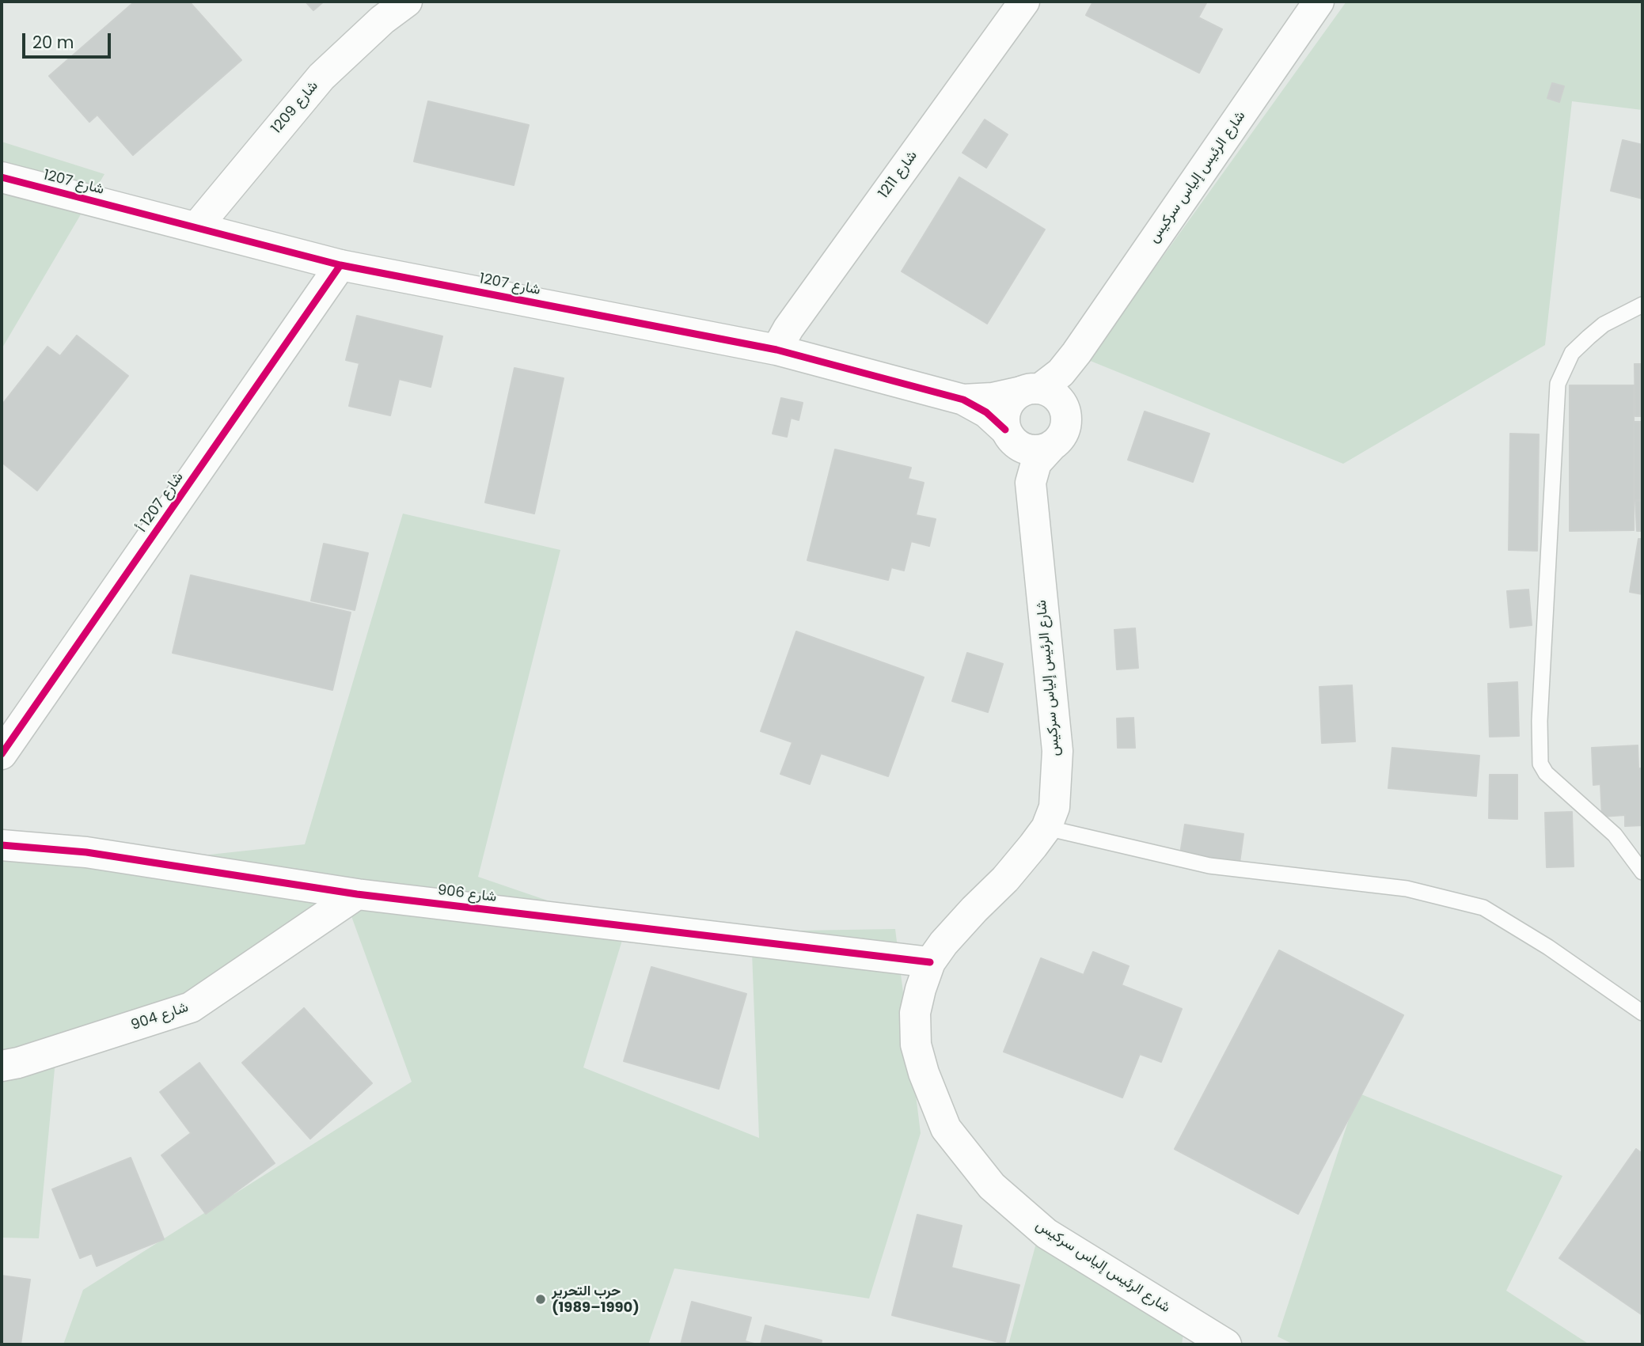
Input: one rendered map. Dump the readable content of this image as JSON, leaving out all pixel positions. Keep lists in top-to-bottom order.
{
  "streets": {
    "street": [
      "شارع 1209",
      "شارع 1211",
      "شارع الرئيس إلياس سركيس",
      "شارع 1207",
      "شارع 1207 أ",
      "شارع 906",
      "شارع 904"
    ]
  },
  "crossings": [
    ["شارع 1209", "شارع 1207"],
    ["شارع 1211", "شارع 1207"],
    ["شارع الرئيس إلياس سركيس", "شارع 1207"],
    ["شارع الرئيس إلياس سركيس", "شارع 906"],
    ["شارع 1207", "شارع 1207 أ"],
    ["شارع 906", "شارع 904"]
  ],
  "places": ["حرب التحرير (1989–1990)"],
  "scale_bar": "20 m"
}
